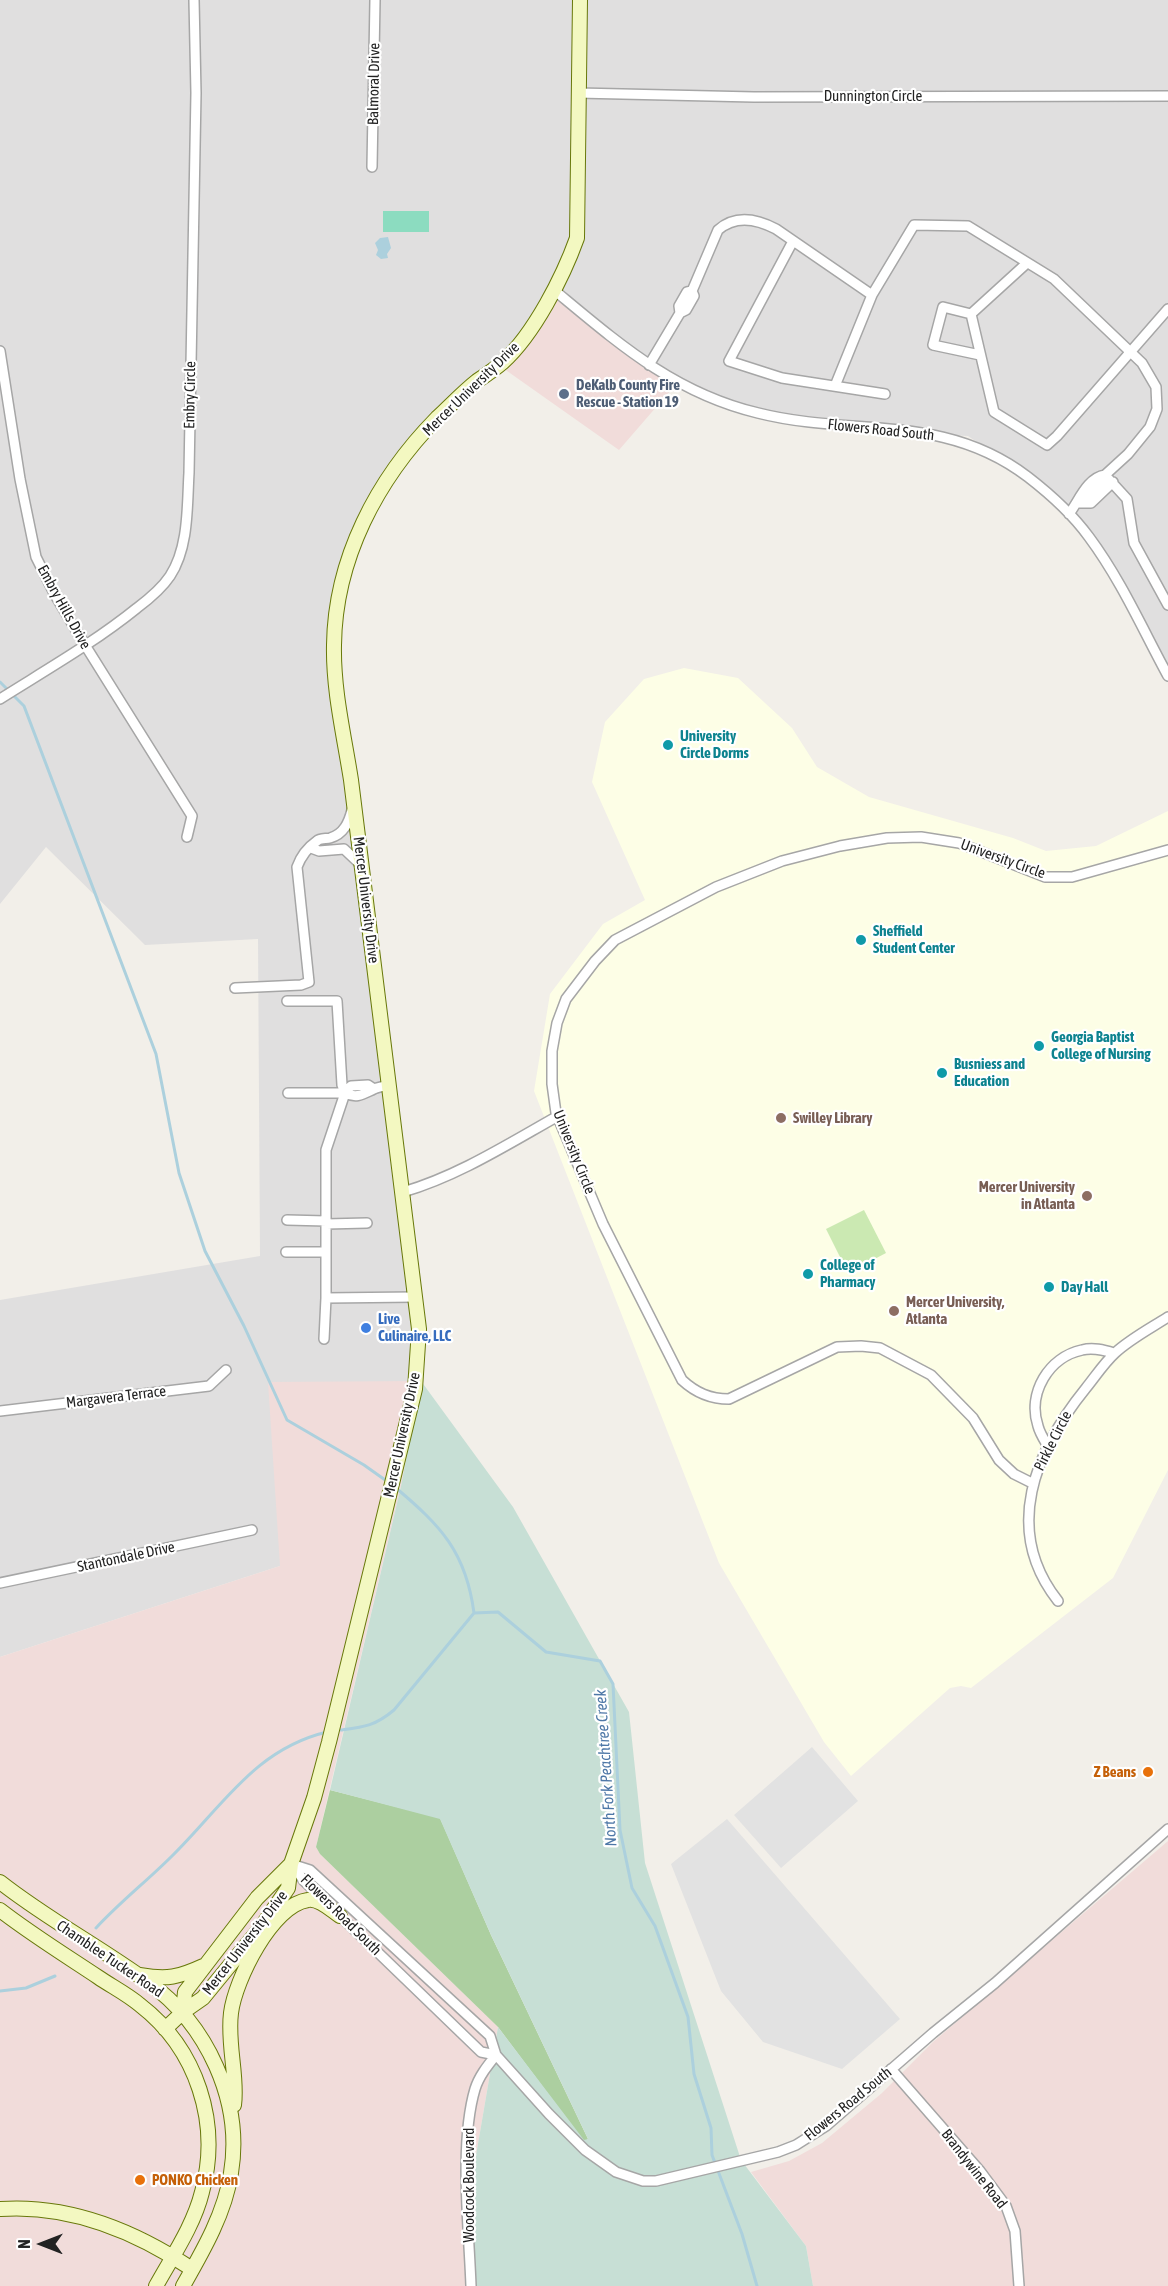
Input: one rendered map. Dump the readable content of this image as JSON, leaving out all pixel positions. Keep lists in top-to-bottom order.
{
  "streets": {
    "street": [
      "Balmoral Drive",
      "Dunnington Circle",
      "Mercer University Drive",
      "Embry Circle",
      "Flowers Road South",
      "Embry Hills Drive",
      "University Circle",
      "Margavera Terrace",
      "Pirkle Circle",
      "Stantondale Drive",
      "Chamblee Tucker Road",
      "Brandywine Road",
      "Woodcock Boulevard"
    ]
  },
  "crossings": [
    ["Dunnington Circle", "Mercer University Drive"],
    ["Mercer University Drive", "Flowers Road South"],
    ["Mercer University Drive", "Chamblee Tucker Road"],
    ["Embry Circle", "Embry Hills Drive"],
    ["Flowers Road South", "Brandywine Road"],
    ["Flowers Road South", "Woodcock Boulevard"],
    ["University Circle", "Pirkle Circle"]
  ],
  "water": ["North Fork Peachtree Creek"],
  "places": [
    "DeKalb County Fire Rescue - Station 19",
    "University Circle Dorms",
    "Sheffield Student Center",
    "Georgia Baptist College of Nursing",
    "Busniess and Education",
    "Swilley Library",
    "Mercer University in Atlanta",
    "College of Pharmacy",
    "Day Hall",
    "Mercer University, Atlanta",
    "Live Culinaire, LLC",
    "Z Beans",
    "PONKO Chicken"
  ],
  "north": "left"
}
